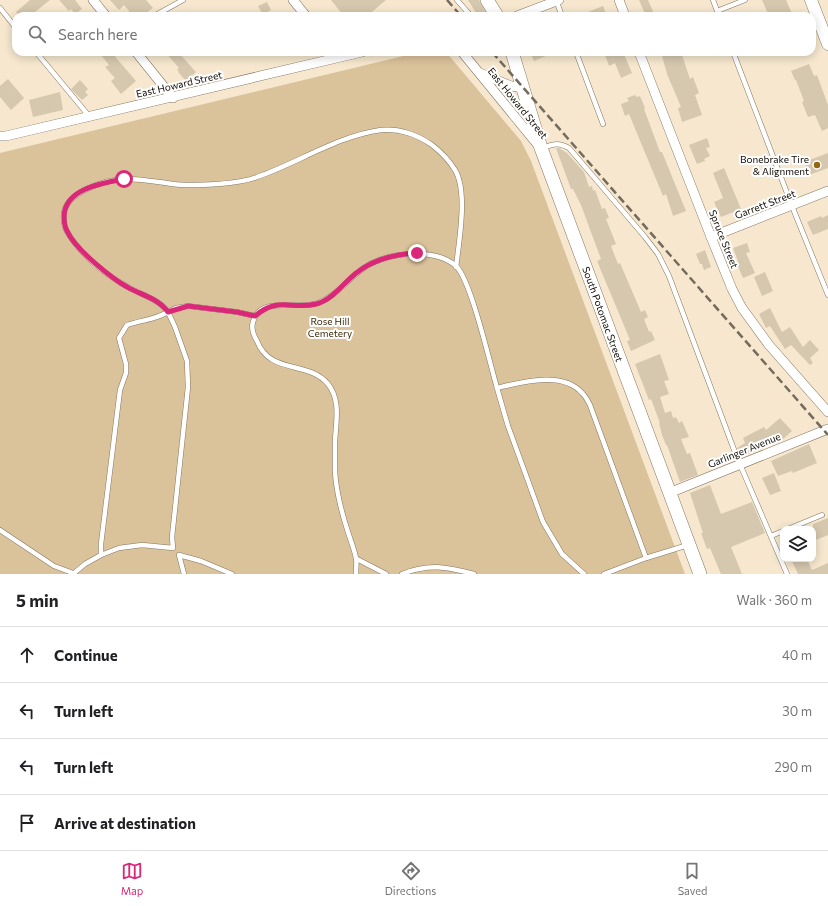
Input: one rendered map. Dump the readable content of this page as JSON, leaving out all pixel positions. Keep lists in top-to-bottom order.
{
  "streets": {
    "main road": ["South Potomac Street"],
    "street": [
      "East Howard Street",
      "Garrett Street",
      "Spruce Street",
      "Garlinger Avenue"
    ]
  },
  "crossings": [
    ["East Howard Street", "South Potomac Street"],
    ["Garrett Street", "Spruce Street"],
    ["South Potomac Street", "Garlinger Avenue"]
  ],
  "parks": ["Rose Hill Cemetery"],
  "places": ["Bonebrake Tire & Alignment"],
  "page": {
    "search": "Search here",
    "heading": ["5 min", "Walk · 360 m"],
    "list": [
      ["Continue", "40 m"],
      ["Turn left", "30 m"],
      ["Turn left", "290 m"],
      "Arrive at destination"
    ],
    "nav": ["Map", "Directions", "Saved"]
  }
}
